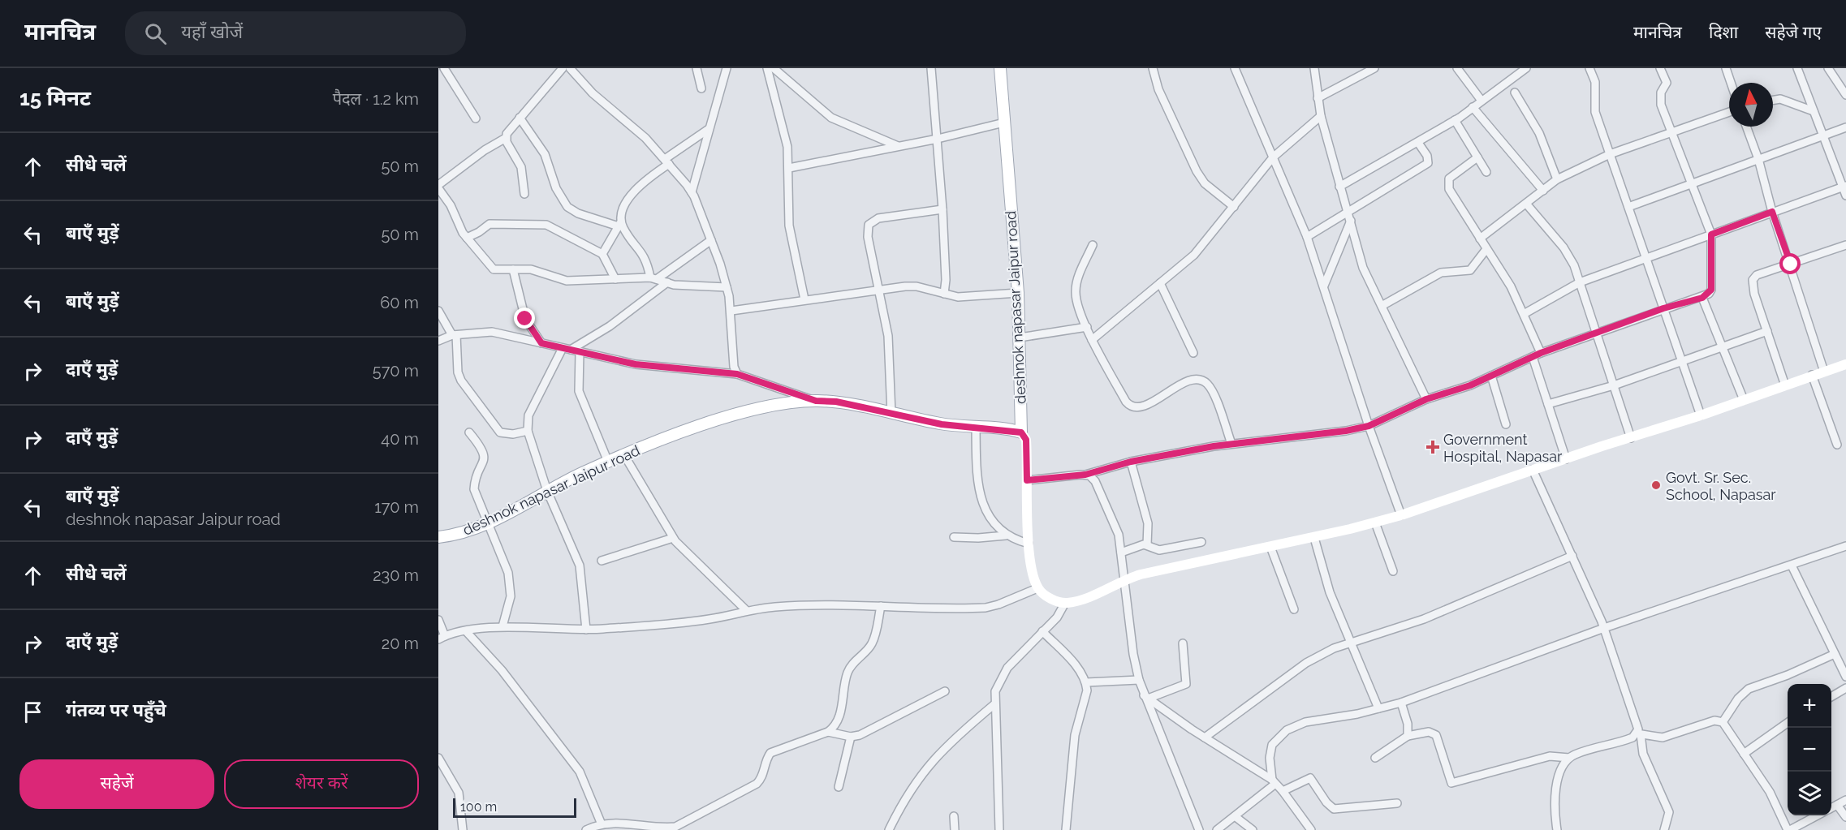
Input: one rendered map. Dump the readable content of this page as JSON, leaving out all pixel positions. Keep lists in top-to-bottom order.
{
  "streets": {
    "main road": ["deshnok napasar Jaipur road"]
  },
  "places": {
    "health": ["Government Hospital, Napasar"],
    "other": ["Govt. Sr. Sec. School, Napasar"]
  },
  "scale_bar": "100 m",
  "north": "top",
  "page": {
    "header": "मानचित्र",
    "search": "यहाँ खोजें",
    "nav": ["मानचित्र", "दिशा", "सहेजे गए"],
    "heading": ["15 मिनट", "पैदल · 1.2 km"],
    "list": [
      ["सीधे चलें", "50 m"],
      ["बाएँ मुड़ें", "50 m"],
      ["बाएँ मुड़ें", "60 m"],
      ["दाएँ मुड़ें", "570 m"],
      ["दाएँ मुड़ें", "40 m"],
      ["बाएँ मुड़ें", "deshnok napasar Jaipur road", "170 m"],
      ["सीधे चलें", "230 m"],
      ["दाएँ मुड़ें", "20 m"],
      "गंतव्य पर पहुँचे"
    ],
    "map_buttons": ["+", "−"],
    "buttons": ["सहेजें", "शेयर करें"],
    "scale": "100 m"
  }
}
